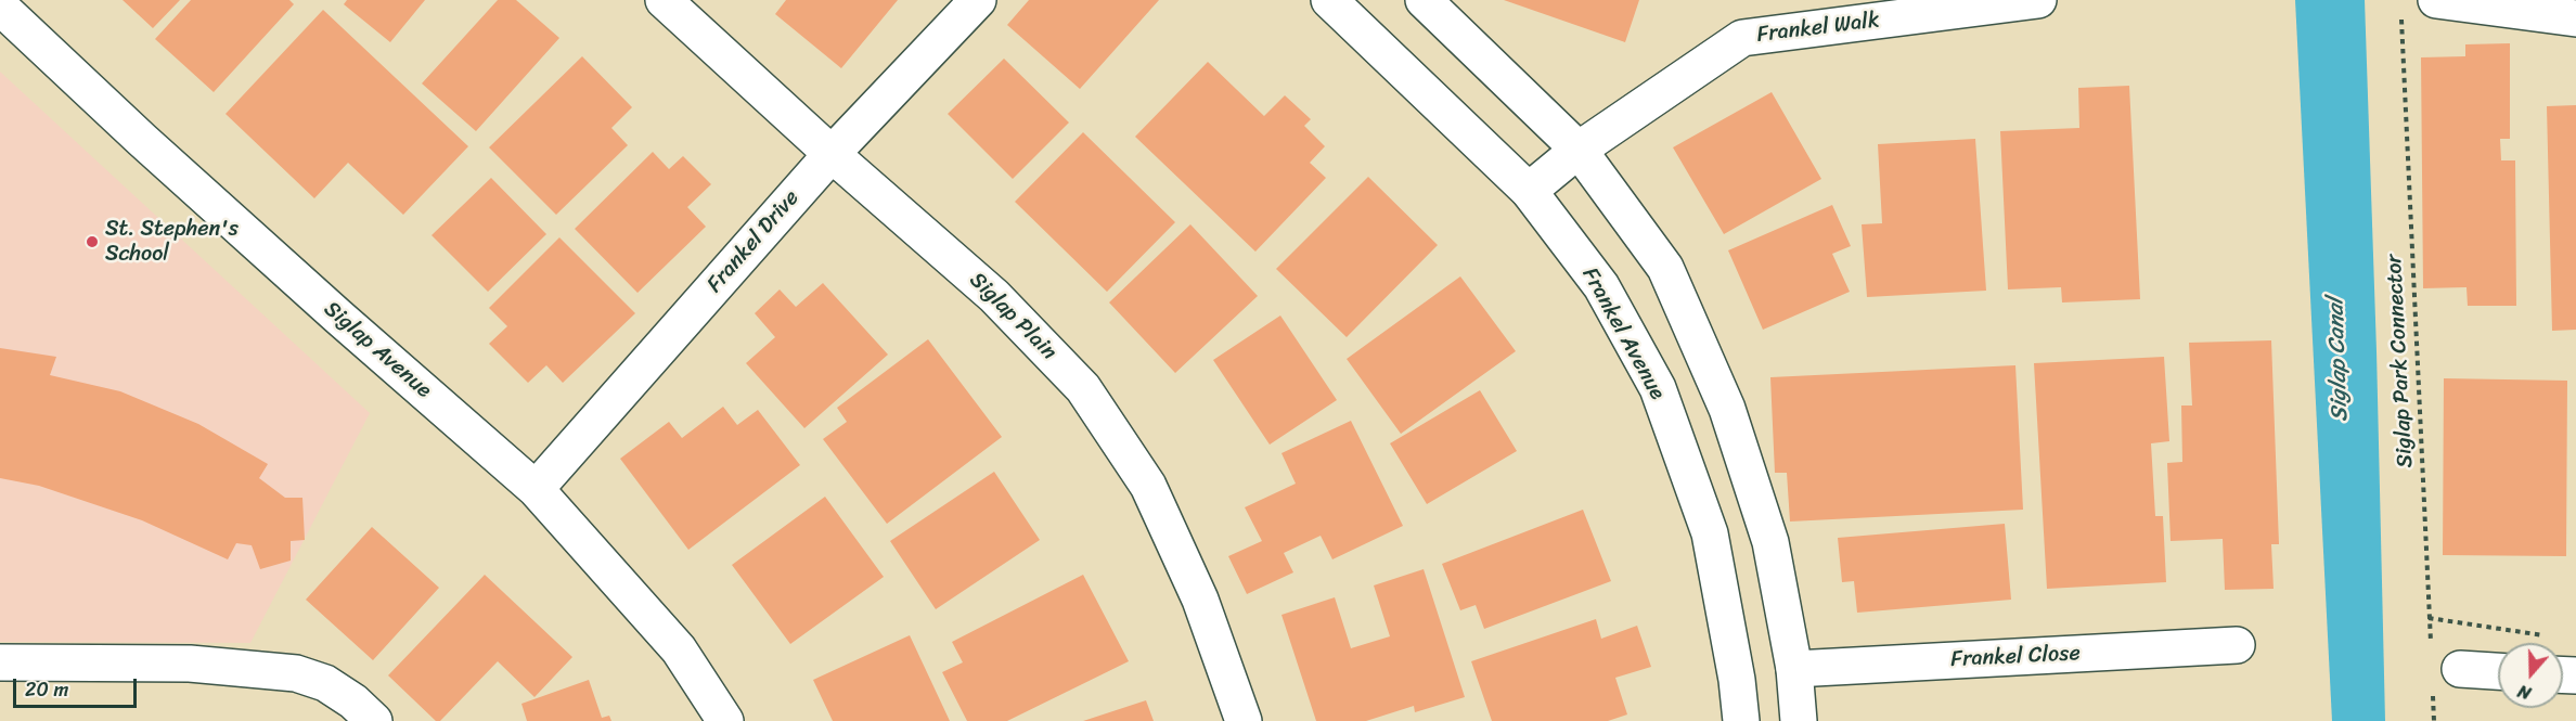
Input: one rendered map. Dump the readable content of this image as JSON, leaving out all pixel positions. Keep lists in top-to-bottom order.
{
  "streets": {
    "street": [
      "Frankel Walk",
      "Frankel Drive",
      "Siglap Plain",
      "Frankel Avenue",
      "Siglap Avenue",
      "Frankel Close"
    ],
    "path": ["Siglap Park Connector"]
  },
  "crossings": [
    ["Frankel Walk", "Frankel Avenue"],
    ["Frankel Drive", "Siglap Plain"],
    ["Frankel Drive", "Siglap Avenue"]
  ],
  "water": ["Siglap Canal"],
  "places": ["St. Stephen's School"],
  "scale_bar": "20 m",
  "north": "bottom"
}
